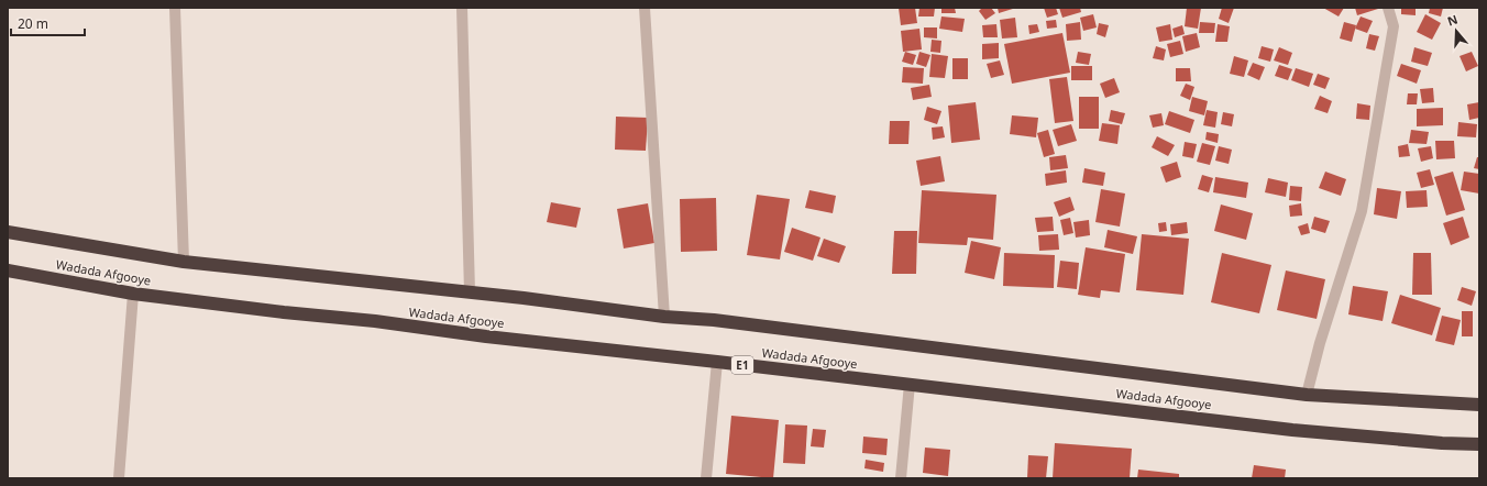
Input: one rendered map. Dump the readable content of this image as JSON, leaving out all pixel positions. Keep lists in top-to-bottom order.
{
  "streets": {
    "highway": ["Wadada Afgooye", "E1"]
  },
  "scale_bar": "20 m",
  "north": "top"
}
